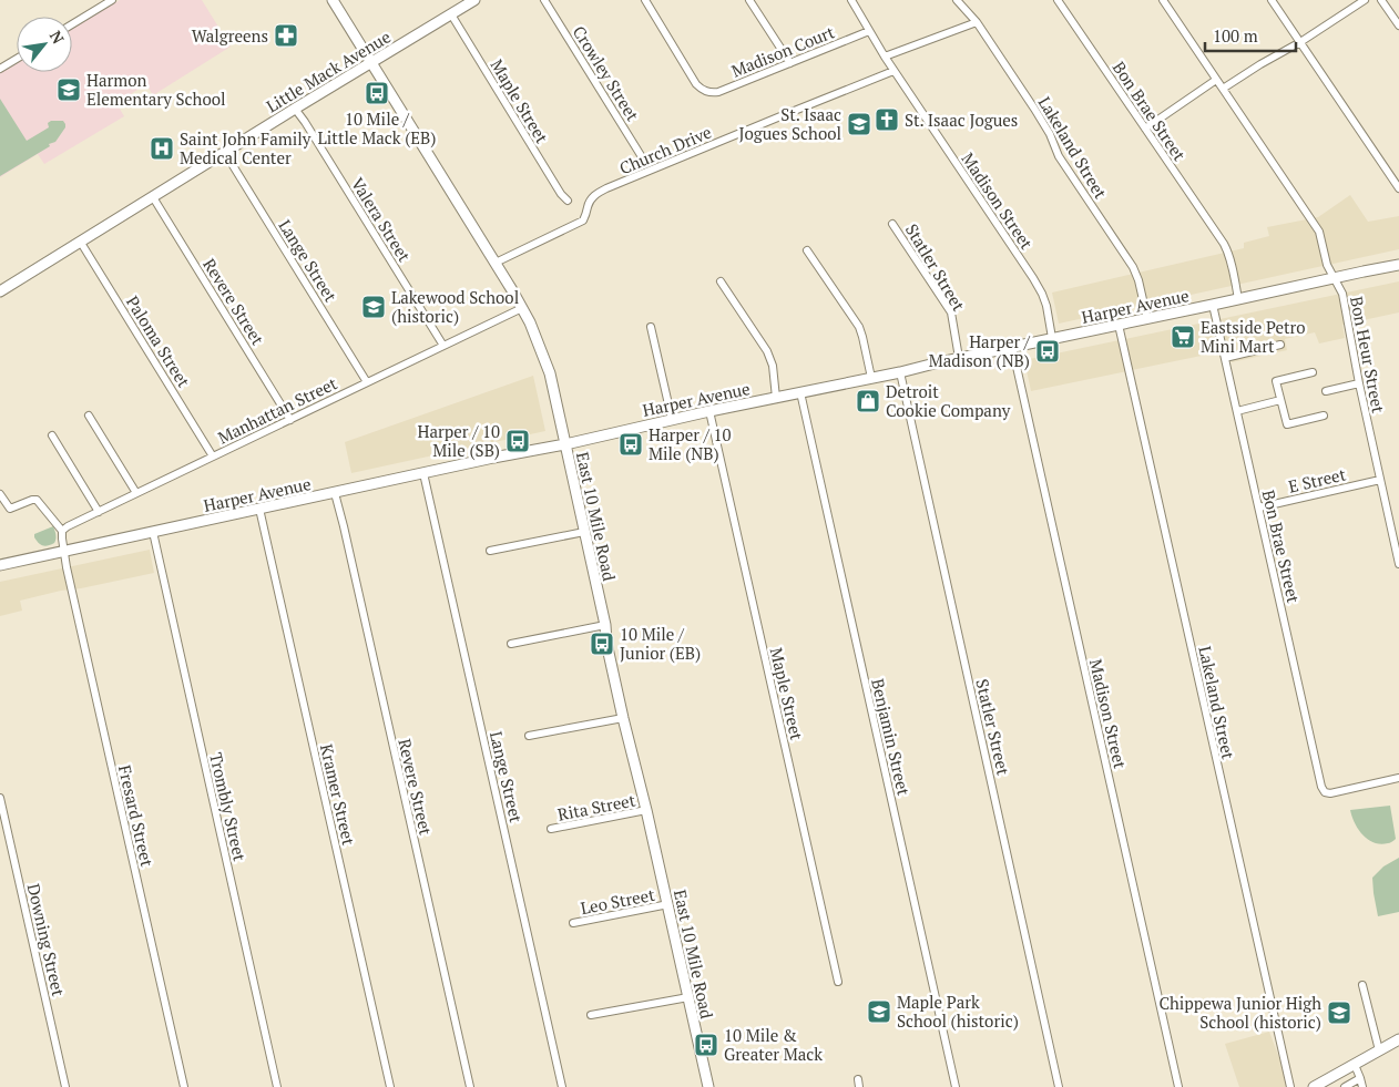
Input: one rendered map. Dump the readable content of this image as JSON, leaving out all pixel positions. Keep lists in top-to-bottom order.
{
  "streets": {
    "main road": ["Little Mack Avenue", "Harper Avenue", "East 10 Mile Road"],
    "street": [
      "Madison Court",
      "Crowley Street",
      "Maple Street",
      "Bon Brae Street",
      "Lakeland Street",
      "Church Drive",
      "Madison Street",
      "Valera Street",
      "Lange Street",
      "Statler Street",
      "Revere Street",
      "Paloma Street",
      "Bon Heur Street",
      "Manhattan Street",
      "E Street",
      "Benjamin Street",
      "Kramer Street",
      "Trombly Street",
      "Rita Street",
      "Fresard Street",
      "Leo Street",
      "Downing Street"
    ]
  },
  "crossings": [
    ["Madison Court", "Madison Street"],
    ["Little Mack Avenue", "Maple Street"],
    ["Little Mack Avenue", "Valera Street"],
    ["Little Mack Avenue", "Lange Street"],
    ["Little Mack Avenue", "Revere Street"],
    ["Little Mack Avenue", "Paloma Street"],
    ["Little Mack Avenue", "East 10 Mile Road"],
    ["Maple Street", "Harper Avenue"],
    ["Bon Brae Street", "Harper Avenue"],
    ["Bon Brae Street", "E Street"],
    ["Lakeland Street", "Harper Avenue"],
    ["Church Drive", "Madison Street"],
    ["Church Drive", "East 10 Mile Road"],
    ["Madison Street", "Harper Avenue"],
    ["Valera Street", "Manhattan Street"],
    ["Lange Street", "Harper Avenue"],
    ["Lange Street", "Manhattan Street"],
    ["Statler Street", "Harper Avenue"],
    ["Revere Street", "Harper Avenue"],
    ["Revere Street", "Manhattan Street"],
    ["Harper Avenue", "Bon Heur Street"],
    ["Harper Avenue", "East 10 Mile Road"],
    ["Harper Avenue", "Benjamin Street"],
    ["Harper Avenue", "Kramer Street"],
    ["Harper Avenue", "Trombly Street"],
    ["Harper Avenue", "Fresard Street"],
    ["Paloma Street", "Manhattan Street"],
    ["Bon Heur Street", "E Street"],
    ["Manhattan Street", "East 10 Mile Road"],
    ["East 10 Mile Road", "Rita Street"],
    ["East 10 Mile Road", "Leo Street"]
  ],
  "places": {
    "pharmacy": ["Walgreens"],
    "school or university": [
      "Harmon Elementary School",
      "St. Isaac Jogues School",
      "Lakewood School (historic)",
      "Maple Park School (historic)",
      "Chippewa Junior High School (historic)"
    ],
    "bus stop": [
      "10 Mile / Little Mack (EB)",
      "Harper / Madison (NB)",
      "Harper / 10 Mile (SB)",
      "Harper / 10 Mile (NB)",
      "10 Mile / Junior (EB)",
      "10 Mile & Greater Mack"
    ],
    "church": ["St. Isaac Jogues"],
    "hospital": ["Saint John Family Medical Center"],
    "supermarket": ["Eastside Petro Mini Mart"],
    "shop": ["Detroit Cookie Company"]
  },
  "scale_bar": "100 m",
  "north": "top right"
}
